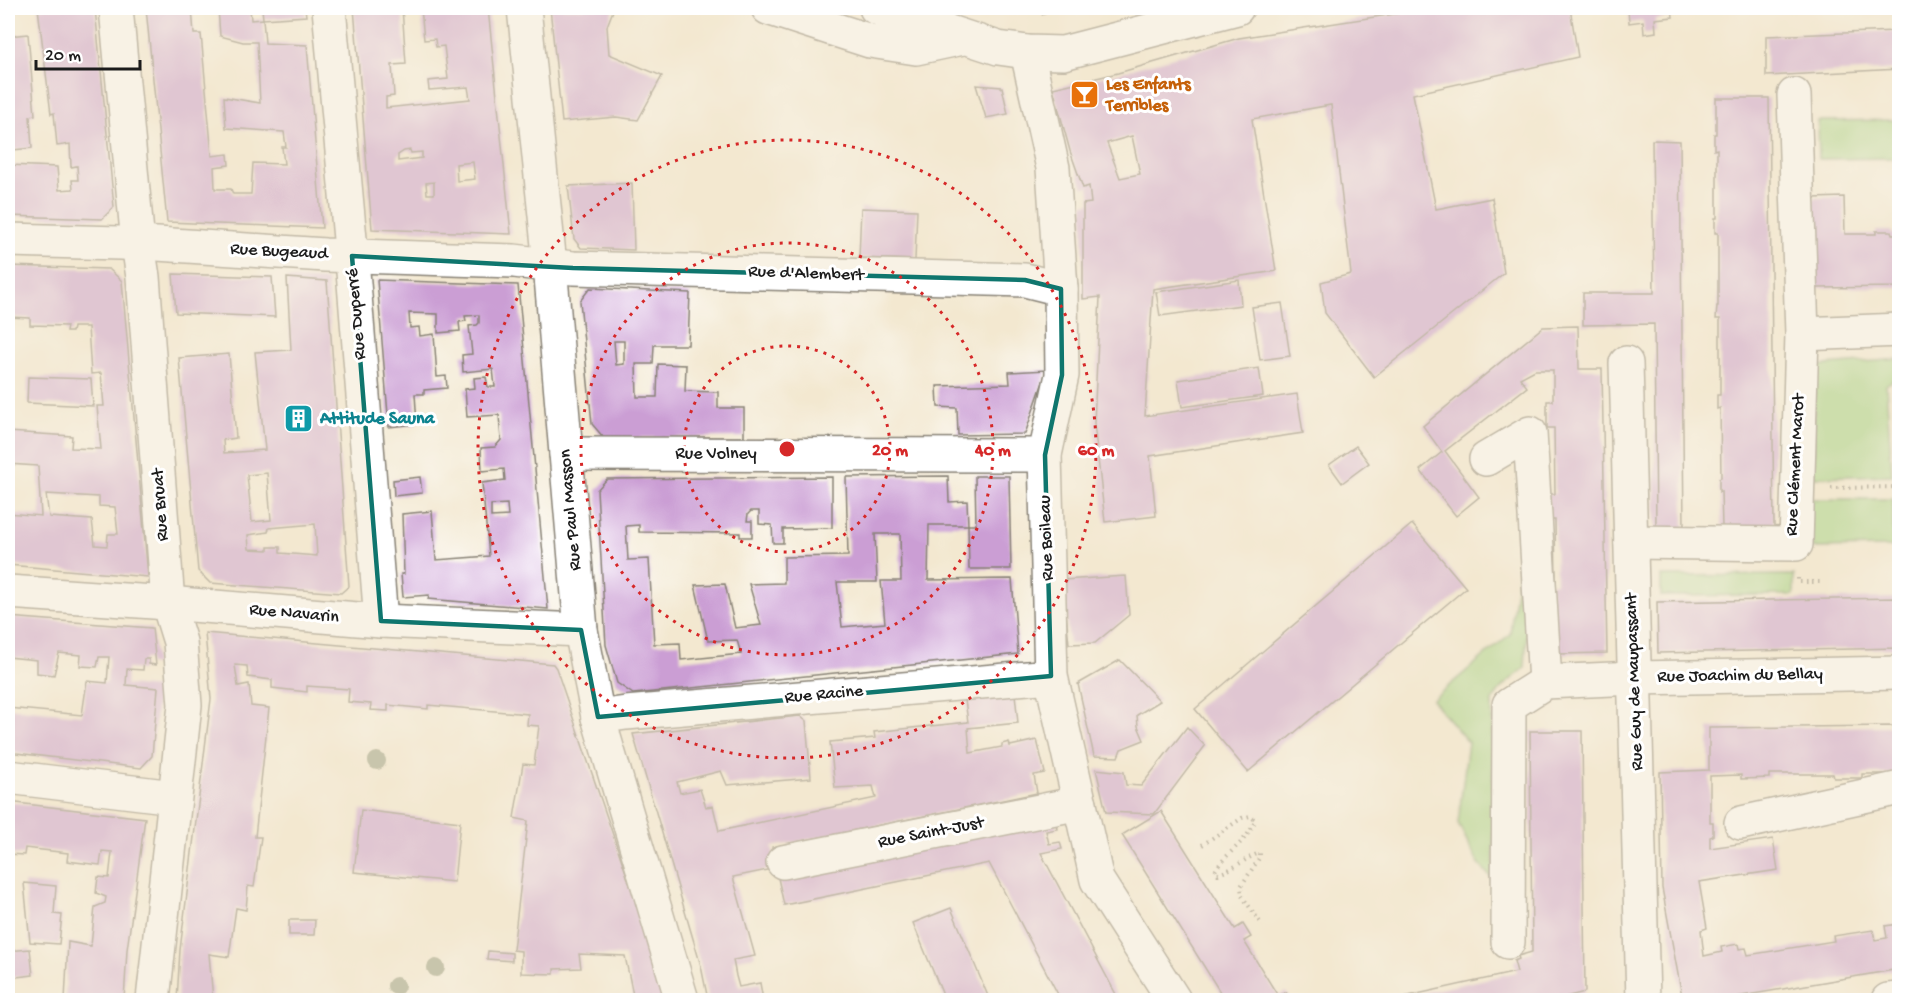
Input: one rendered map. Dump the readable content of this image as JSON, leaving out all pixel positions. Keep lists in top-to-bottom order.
{
  "streets": {
    "street": [
      "Rue Bugeaud",
      "Rue d'Alembert",
      "Rue Duperré",
      "Rue Volney",
      "Rue Clément Marot",
      "Rue Bruat",
      "Rue Paul Masson",
      "Rue Boileau",
      "Rue Navarin",
      "Rue Joachim du Bellay",
      "Rue Guy de Maupassant",
      "Rue Racine",
      "Rue Saint-Just"
    ]
  },
  "crossings": [
    ["Rue Bugeaud", "Rue d'Alembert"],
    ["Rue Bugeaud", "Rue Duperré"],
    ["Rue Bugeaud", "Rue Bruat"],
    ["Rue Bugeaud", "Rue Paul Masson"],
    ["Rue d'Alembert", "Rue Paul Masson"],
    ["Rue d'Alembert", "Rue Boileau"],
    ["Rue Duperré", "Rue Navarin"],
    ["Rue Volney", "Rue Paul Masson"],
    ["Rue Volney", "Rue Boileau"],
    ["Rue Clément Marot", "Rue Guy de Maupassant"],
    ["Rue Bruat", "Rue Navarin"],
    ["Rue Paul Masson", "Rue Navarin"],
    ["Rue Paul Masson", "Rue Racine"],
    ["Rue Boileau", "Rue Racine"],
    ["Rue Boileau", "Rue Saint-Just"],
    ["Rue Joachim du Bellay", "Rue Guy de Maupassant"]
  ],
  "places": {
    "bar": ["Les Enfants Terribles"],
    "building": ["Attitude Sauna"]
  },
  "scale_bar": "20 m",
  "rings": ["20 m", "40 m", "60 m"]
}
